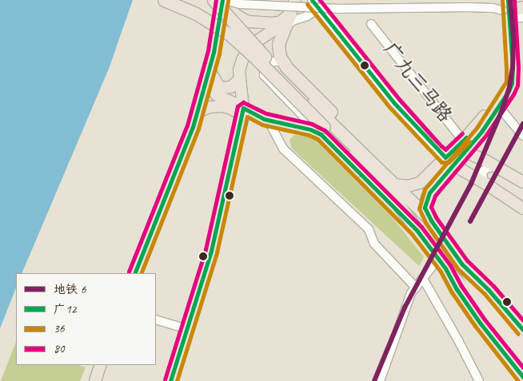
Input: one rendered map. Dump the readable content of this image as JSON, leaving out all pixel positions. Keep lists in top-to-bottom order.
{
  "streets": {
    "street": ["广九三马路"]
  },
  "lines": [
    "metro line 6",
    "transit line 广12",
    "transit line 80",
    "transit line 36"
  ],
  "legend": [
    "地铁 6",
    "广12",
    "36",
    "80"
  ]
}
